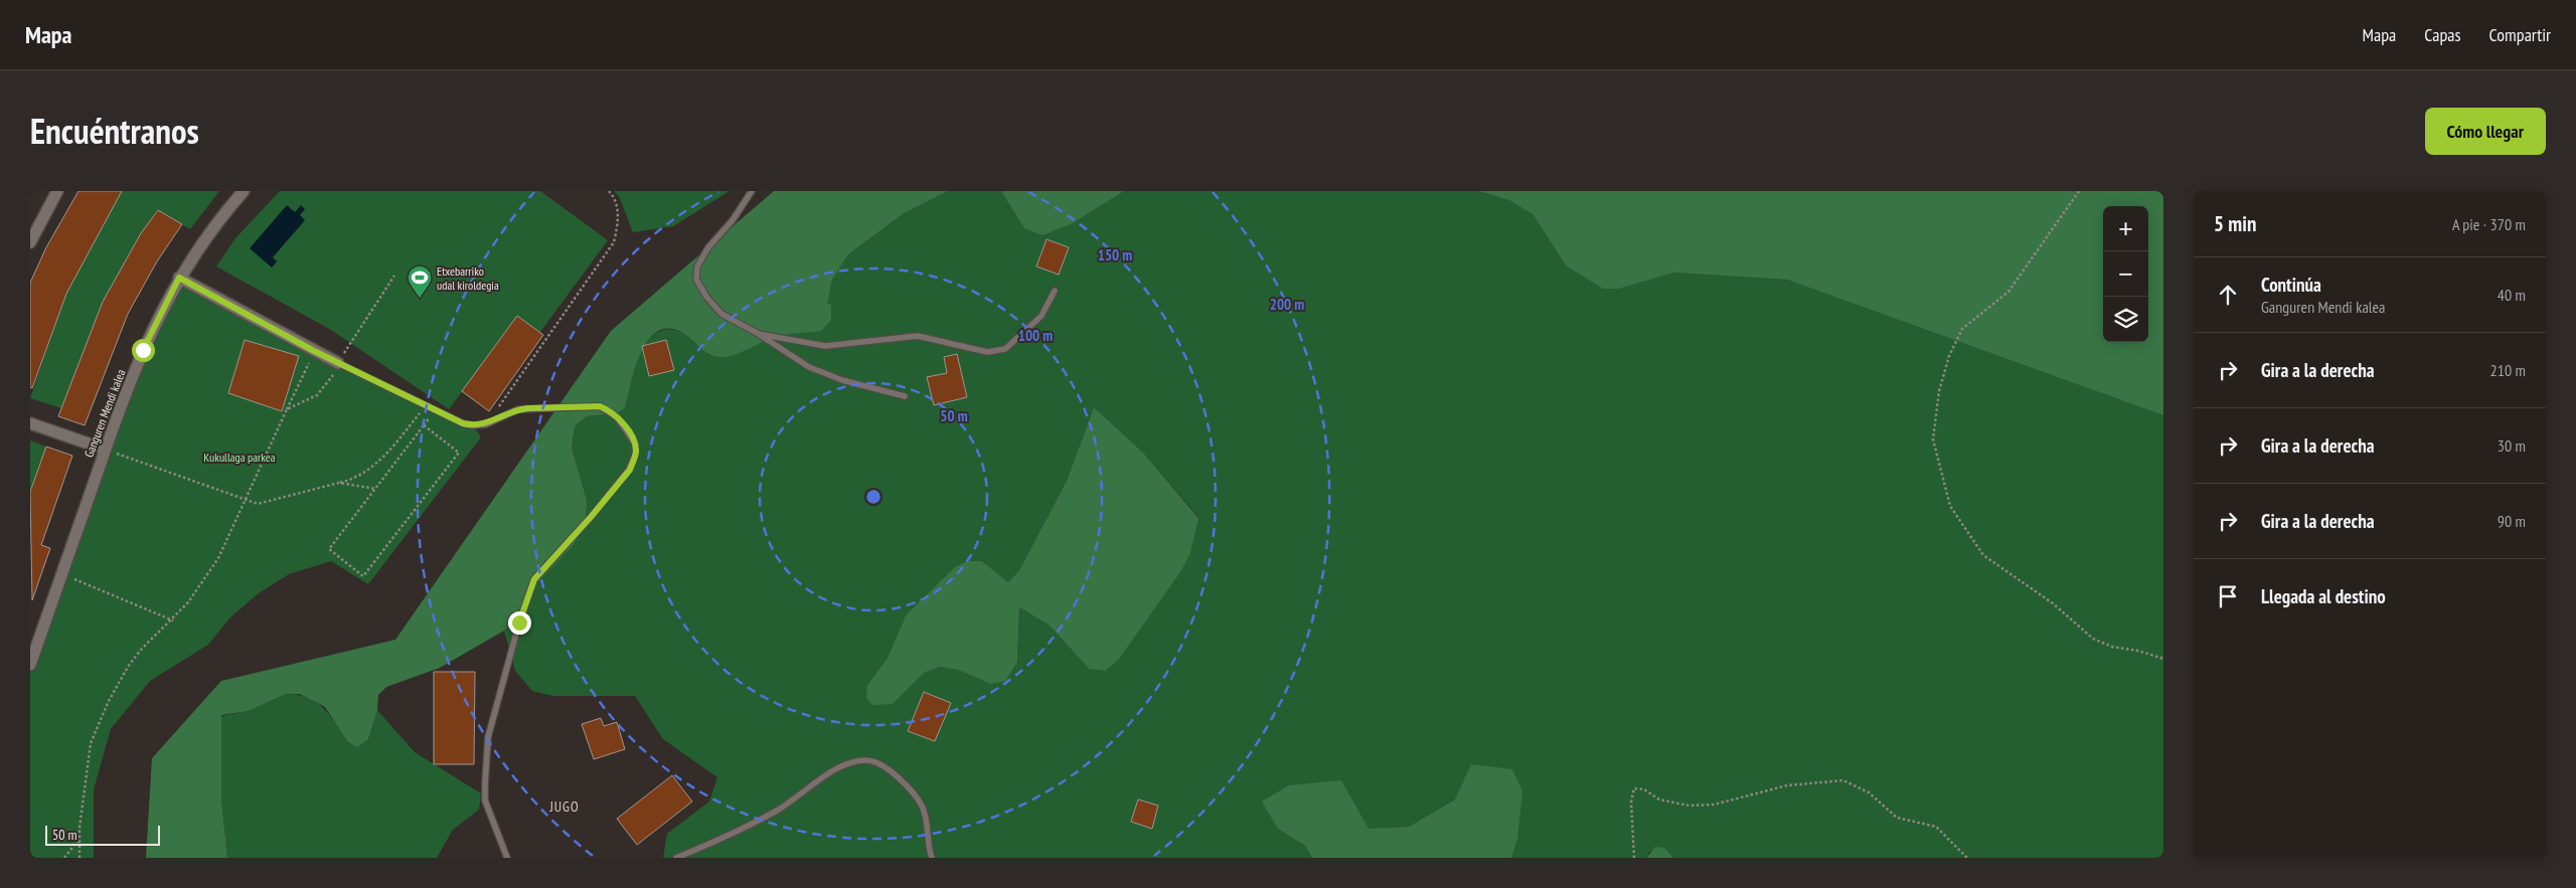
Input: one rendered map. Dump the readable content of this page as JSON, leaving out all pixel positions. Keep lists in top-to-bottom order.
{
  "streets": {
    "street": ["Ganguren Mendi kalea"]
  },
  "districts": ["JUGO"],
  "parks": ["Kukullaga parkea"],
  "places": {
    "sports": ["Etxebarriko udal kiroldegia"]
  },
  "scale_bar": "50 m",
  "page": {
    "header": "Mapa",
    "nav": ["Mapa", "Capas", "Compartir"],
    "title": "Encuéntranos",
    "buttons": "Cómo llegar",
    "heading": ["5 min", "A pie · 370 m"],
    "map_buttons": ["+", "−"],
    "list": [
      ["Continúa", "Ganguren Mendi kalea", "40 m"],
      ["Gira a la derecha", "210 m"],
      ["Gira a la derecha", "30 m"],
      ["Gira a la derecha", "90 m"],
      "Llegada al destino"
    ],
    "scale": "50 m"
  },
  "rings": [
    "150 m",
    "200 m",
    "100 m",
    "50 m"
  ]
}
